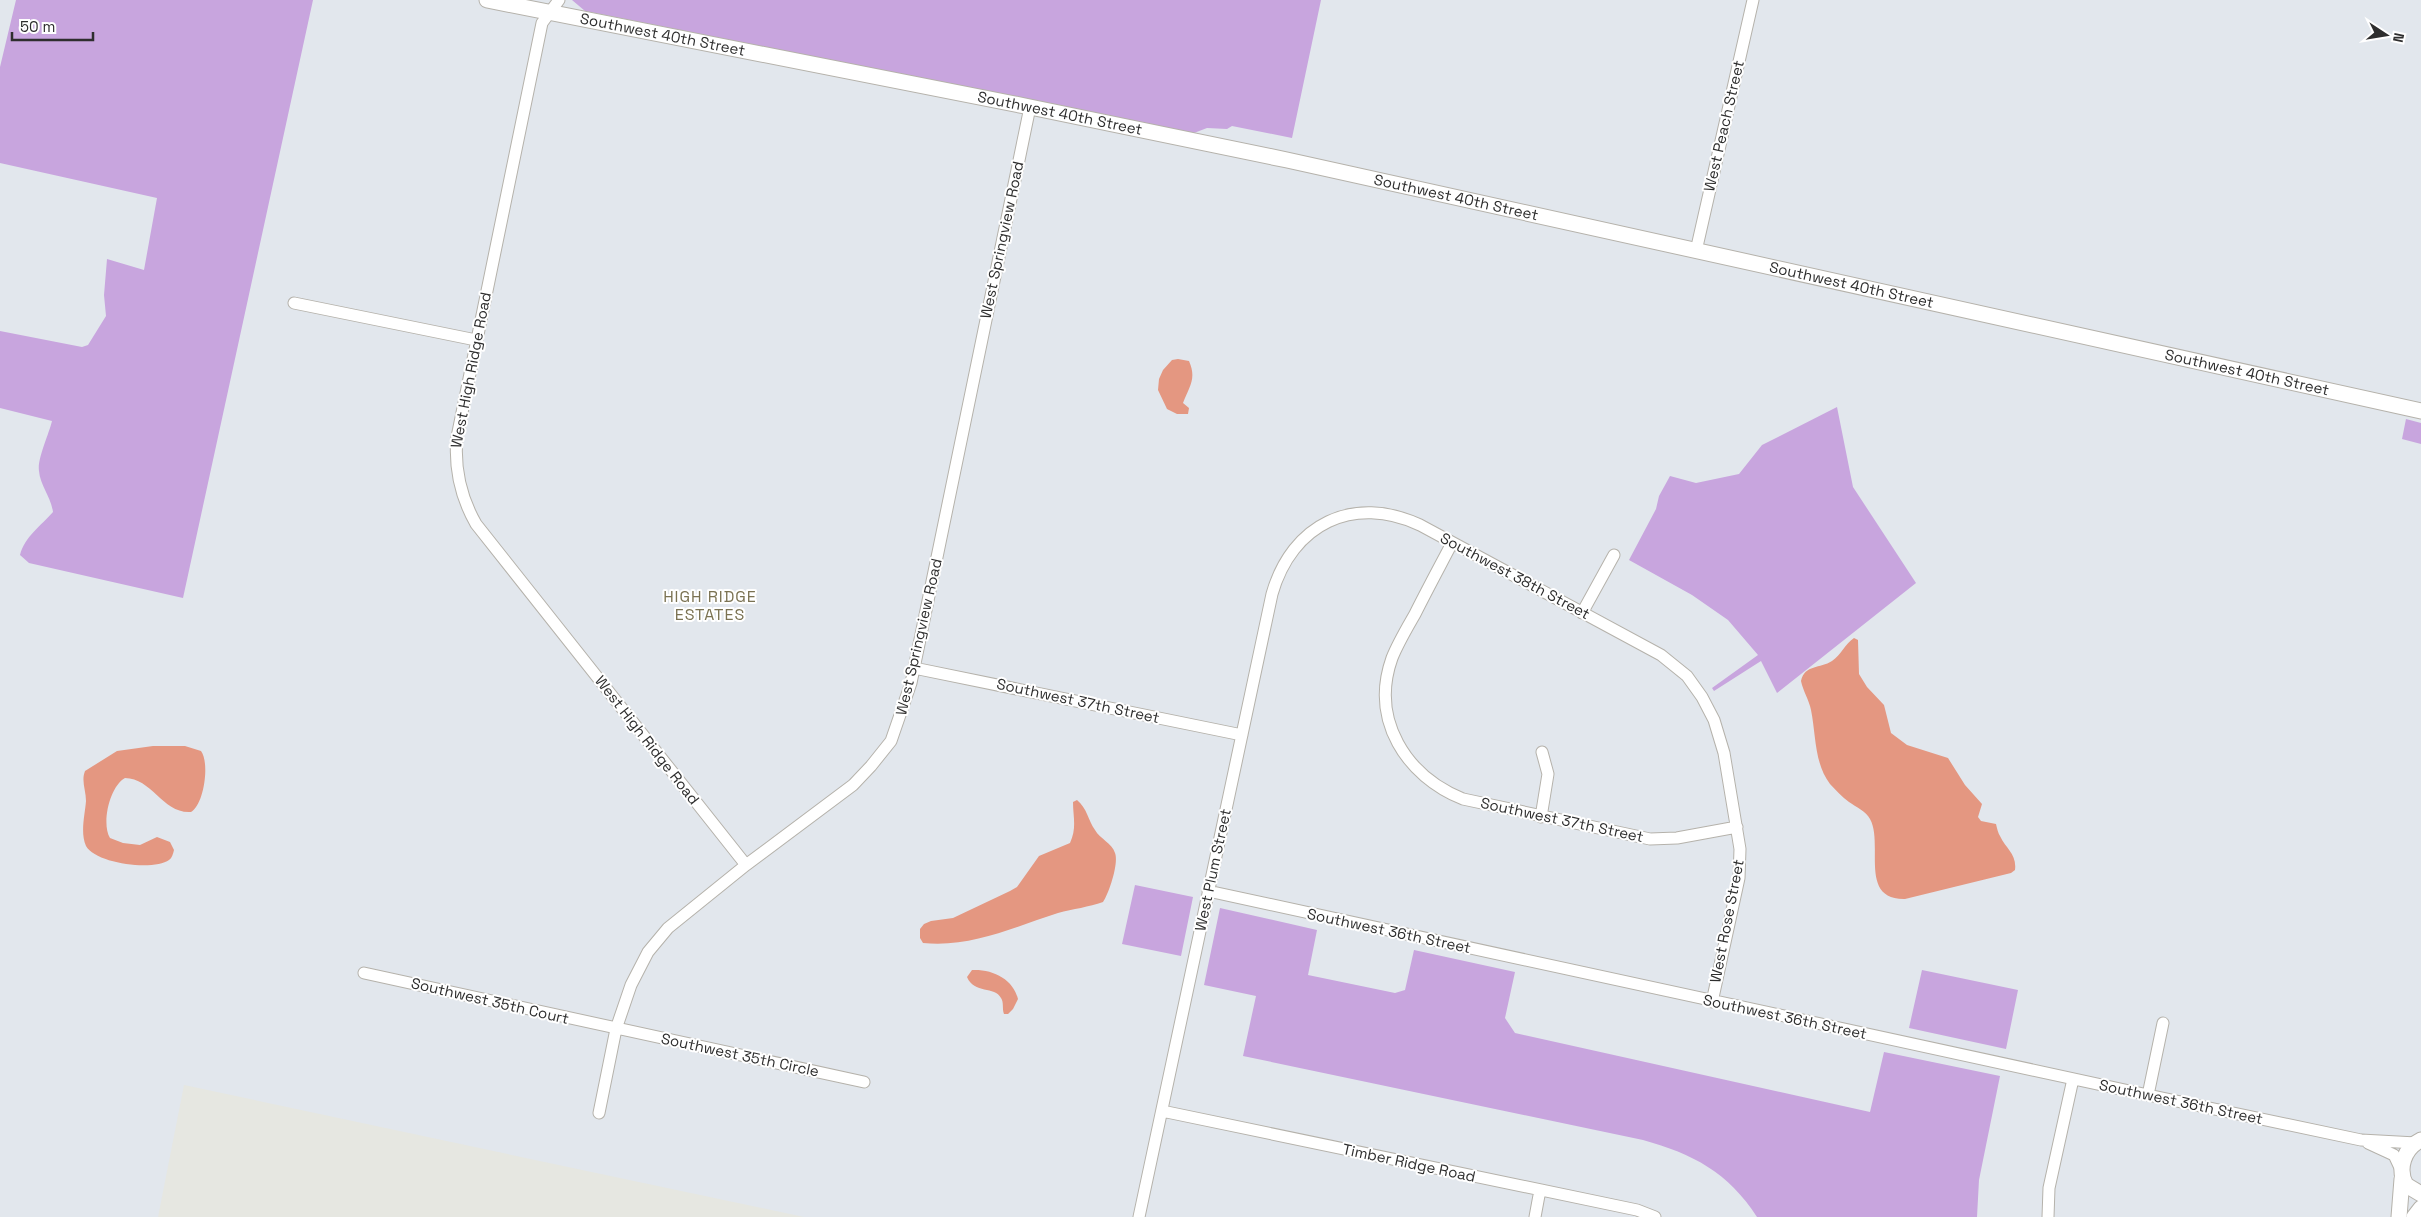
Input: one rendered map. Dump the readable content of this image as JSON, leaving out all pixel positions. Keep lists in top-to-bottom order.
{
  "streets": {
    "main road": ["Southwest 40th Street"],
    "street": [
      "West Peach Street",
      "West Springview Road",
      "West High Ridge Road",
      "Southwest 38th Street",
      "Southwest 37th Street",
      "West Plum Street",
      "West Rose Street",
      "Southwest 36th Street",
      "Southwest 35th Court",
      "Southwest 35th Circle",
      "Timber Ridge Road"
    ]
  },
  "crossings": [
    ["Southwest 40th Street", "West Peach Street"],
    ["Southwest 40th Street", "West Springview Road"],
    ["Southwest 40th Street", "West High Ridge Road"],
    ["West Springview Road", "West High Ridge Road"],
    ["West Springview Road", "Southwest 37th Street"],
    ["West Springview Road", "Southwest 35th Court"],
    ["West Springview Road", "Southwest 35th Circle"],
    ["Southwest 38th Street", "Southwest 37th Street"],
    ["Southwest 38th Street", "West Plum Street"],
    ["Southwest 38th Street", "West Rose Street"],
    ["Southwest 37th Street", "West Plum Street"],
    ["Southwest 37th Street", "West Rose Street"],
    ["West Plum Street", "Southwest 36th Street"],
    ["West Plum Street", "Timber Ridge Road"],
    ["West Rose Street", "Southwest 36th Street"],
    ["Southwest 35th Court", "Southwest 35th Circle"]
  ],
  "districts": ["HIGH RIDGE ESTATES"],
  "scale_bar": "50 m",
  "north": "right"
}
